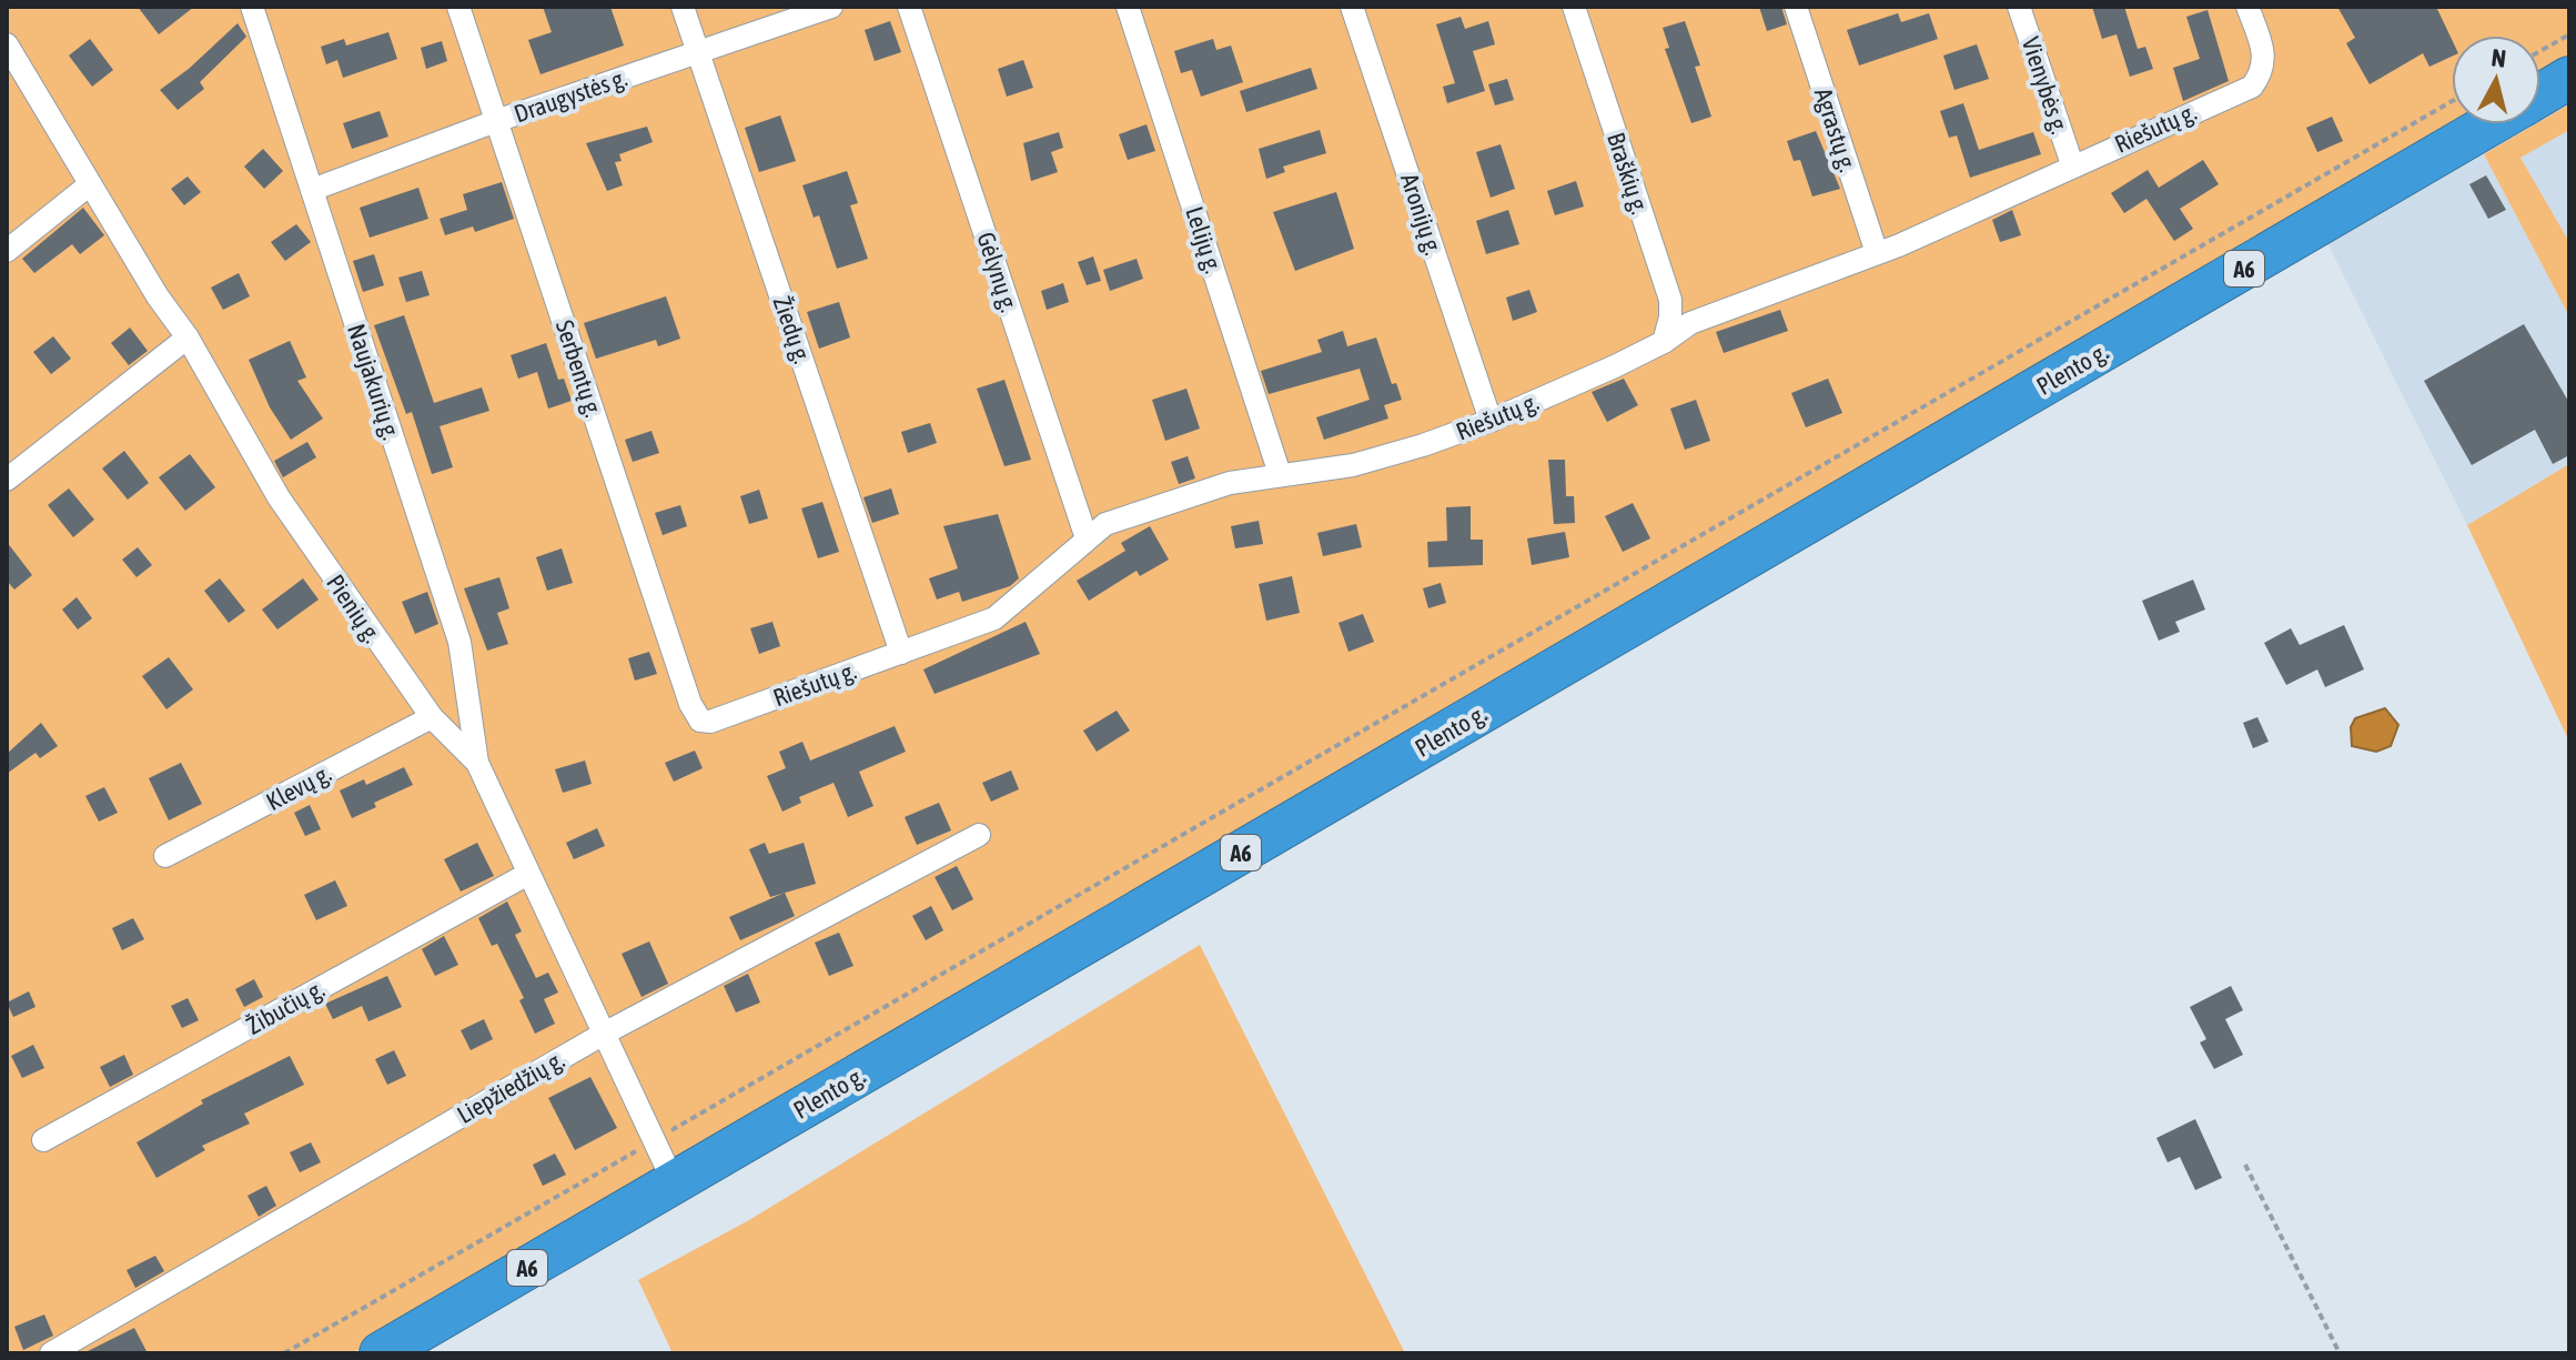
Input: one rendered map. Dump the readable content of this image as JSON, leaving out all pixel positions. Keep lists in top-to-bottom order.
{
  "streets": {
    "highway": ["A6", "Plento g."],
    "street": [
      "Vienybės g.",
      "Draugystės g.",
      "Riešutų g.",
      "Agrastų g.",
      "Braškių g.",
      "Aronijų g.",
      "Lelijų g.",
      "Gėlynų g.",
      "Žiedų g.",
      "Serbentų g.",
      "Naujakurių g.",
      "Pienių g.",
      "Klevų g.",
      "Žibučių g.",
      "Liepžiedžių g."
    ]
  },
  "crossings": [
    ["Vienybės g.", "Riešutų g."],
    ["Draugystės g.", "Žiedų g."],
    ["Draugystės g.", "Serbentų g."],
    ["Draugystės g.", "Naujakurių g."],
    ["Riešutų g.", "Agrastų g."],
    ["Riešutų g.", "Braškių g."],
    ["Riešutų g.", "Aronijų g."],
    ["Riešutų g.", "Lelijų g."],
    ["Riešutų g.", "Gėlynų g."],
    ["Riešutų g.", "Žiedų g."],
    ["Riešutų g.", "Serbentų g."],
    ["Plento g.", "Pienių g."],
    ["Naujakurių g.", "Pienių g."],
    ["Pienių g.", "Klevų g."],
    ["Pienių g.", "Žibučių g."],
    ["Pienių g.", "Liepžiedžių g."]
  ],
  "north": "top"
}
